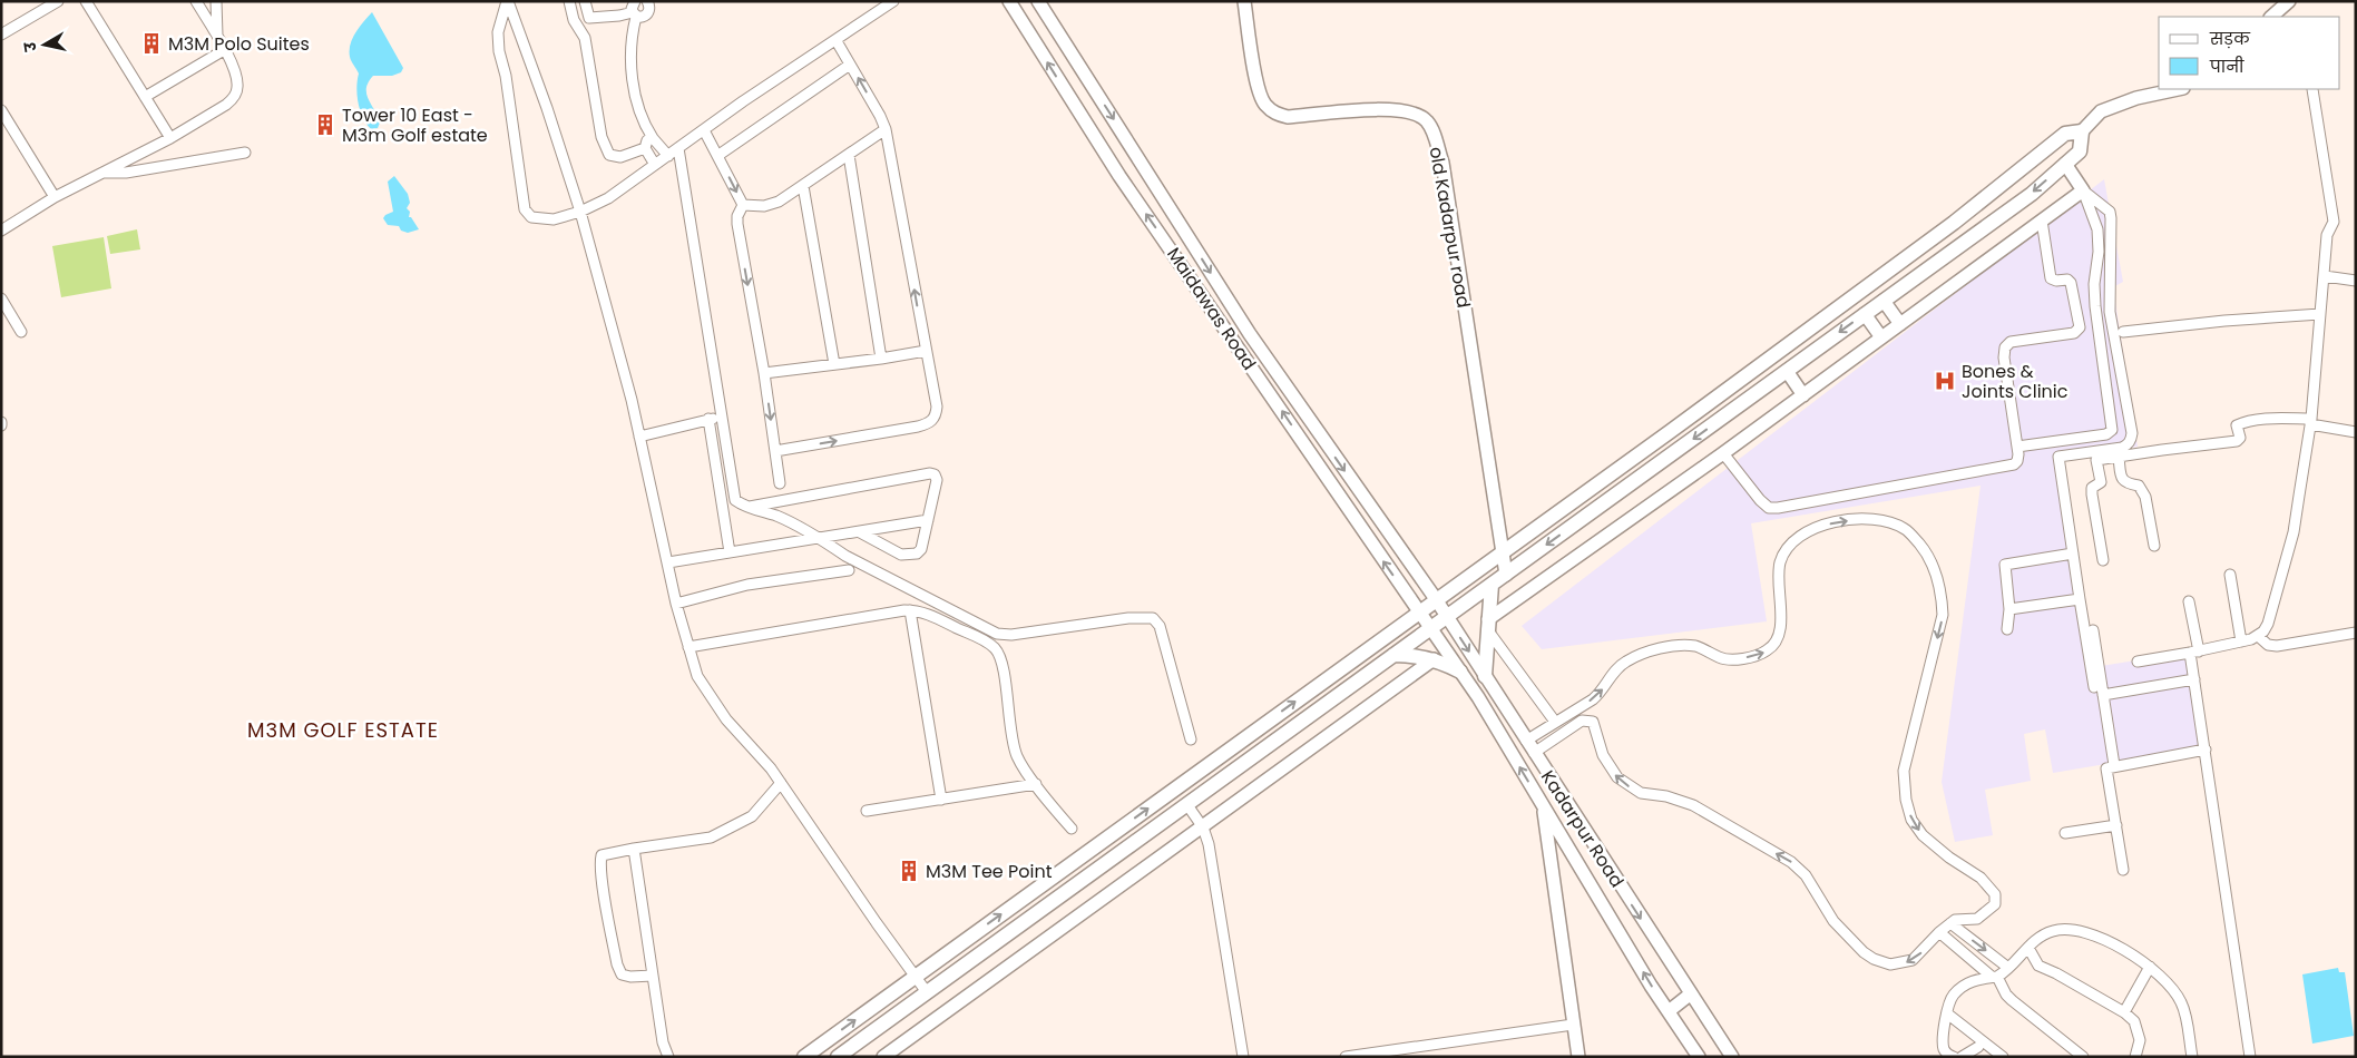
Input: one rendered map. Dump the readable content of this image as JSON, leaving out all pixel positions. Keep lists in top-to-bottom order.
{
  "streets": {
    "street": ["old Kadarpur road", "Maidawas Road", "Kadarpur Road"]
  },
  "crossings": [
    ["Maidawas Road", "Kadarpur Road"]
  ],
  "districts": ["M3M GOLF ESTATE"],
  "places": {
    "building": ["M3M Polo Suites", "Tower 10 East - M3m Golf estate", "M3M Tee Point"],
    "hospital": ["Bones & Joints Clinic"]
  },
  "legend": ["सड़क", "पानी"],
  "north": "left"
}
